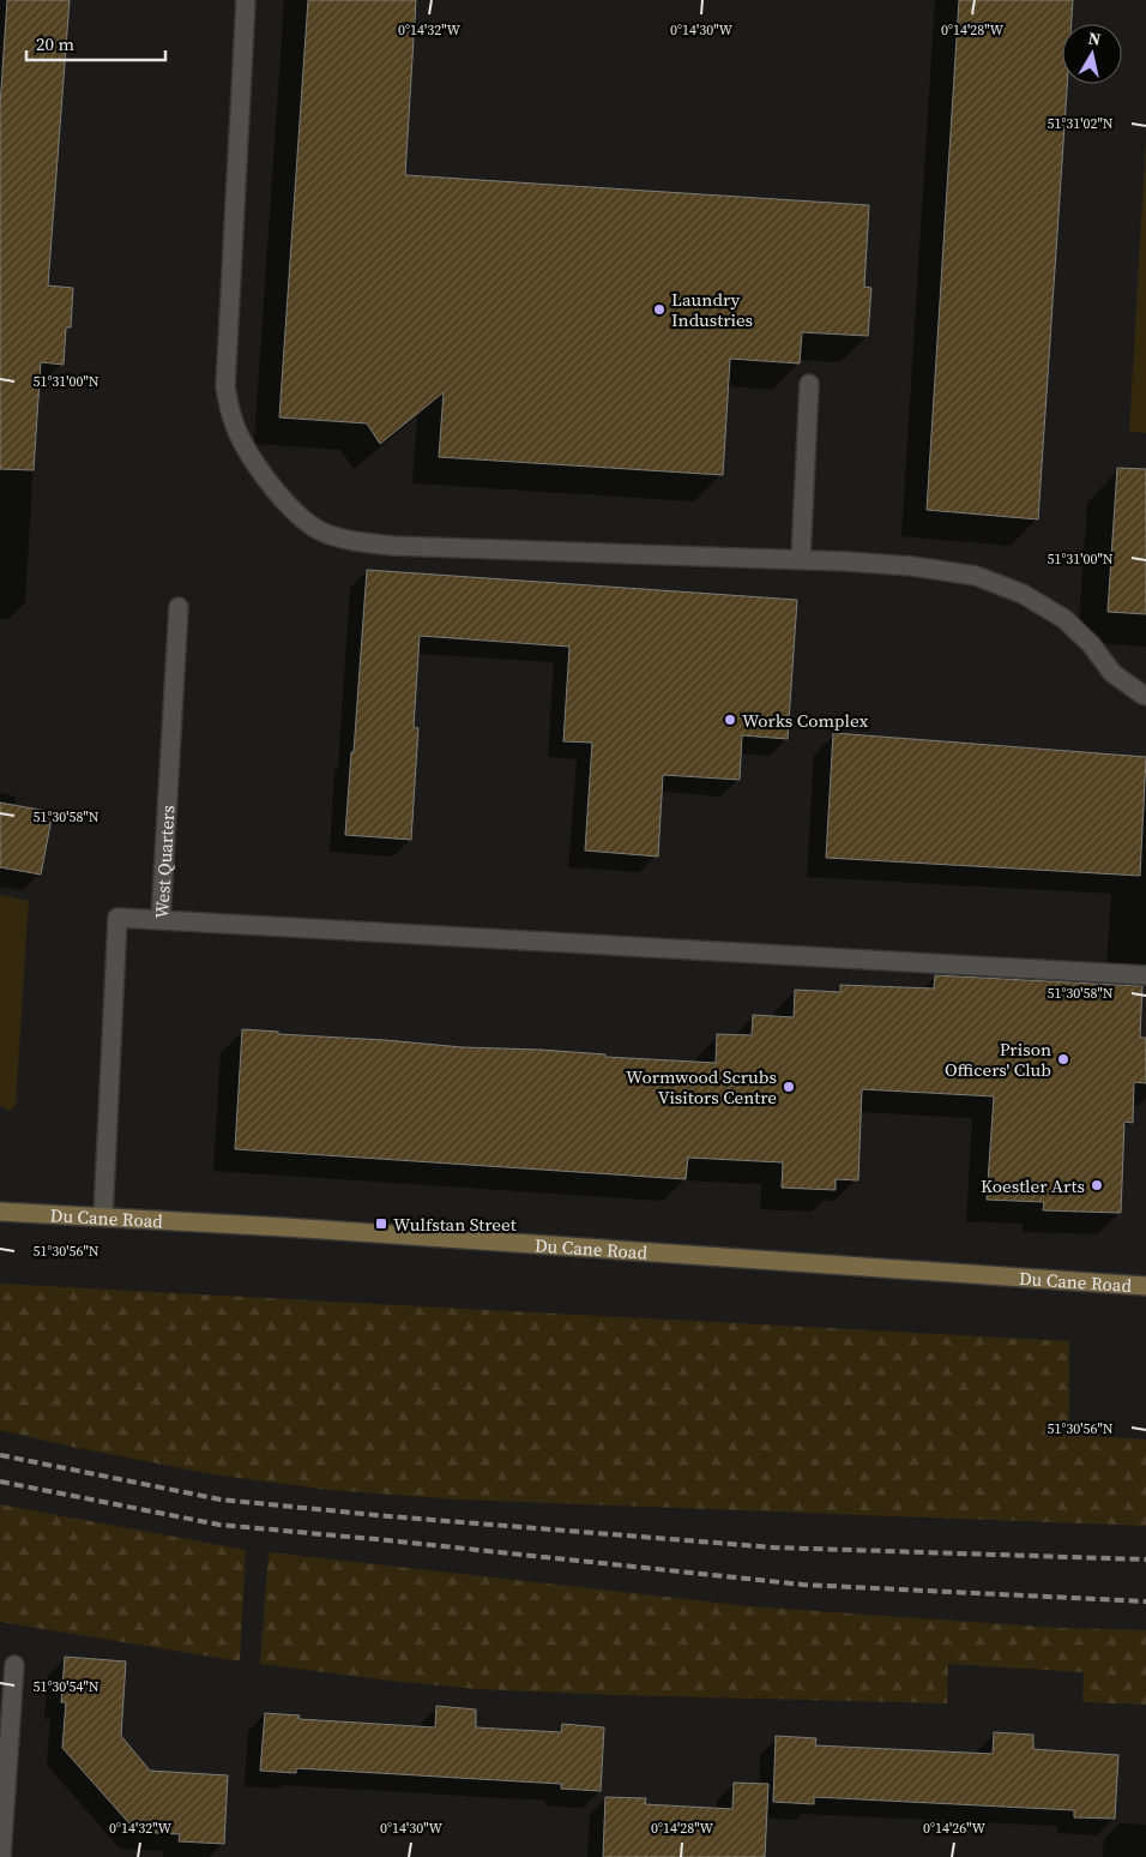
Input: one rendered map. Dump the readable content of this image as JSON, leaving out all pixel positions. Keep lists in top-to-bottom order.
{
  "streets": {
    "street": ["West Quarters", "Du Cane Road"]
  },
  "crossings": [
    ["West Quarters", "Du Cane Road"]
  ],
  "places": {
    "other": [
      "Laundry Industries",
      "Works Complex",
      "Prison Officers' Club",
      "Wormwood Scrubs Visitors Centre",
      "Koestler Arts"
    ],
    "transit": ["Wulfstan Street"]
  },
  "scale_bar": "20 m",
  "north": "top",
  "coordinates": [
    "0°14'32\"W",
    "0°14'30\"W",
    "0°14'28\"W",
    "51°31'02\"N",
    "51°31'00\"N",
    "51°30'58\"N",
    "51°30'56\"N",
    "51°30'54\"N",
    "0°14'26\"W"
  ]
}
